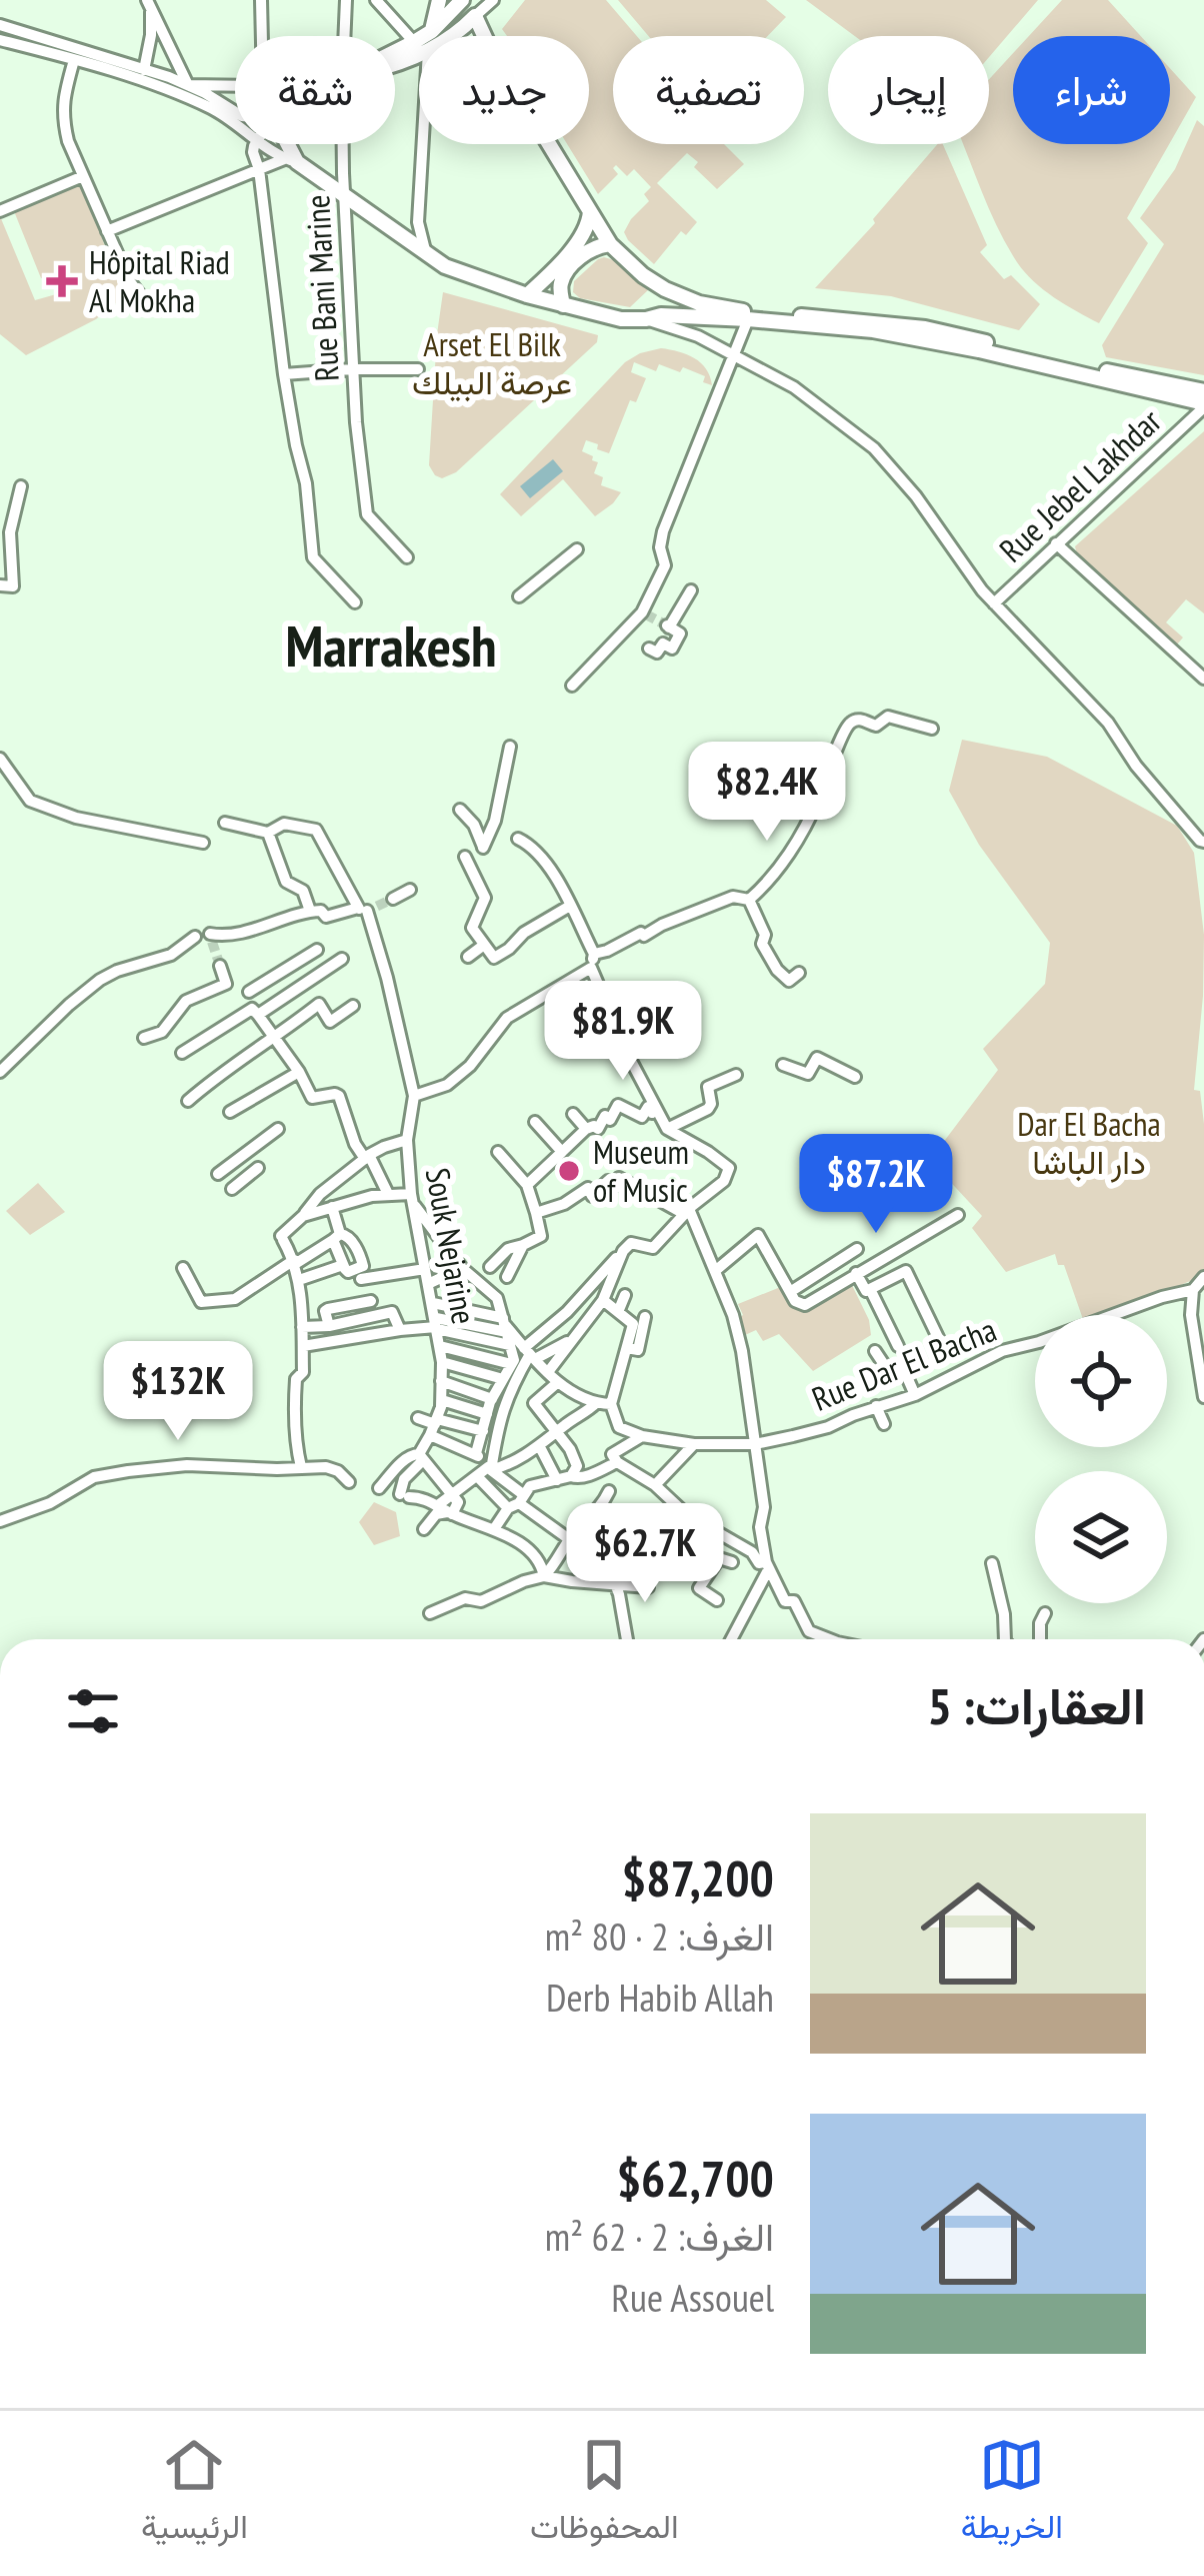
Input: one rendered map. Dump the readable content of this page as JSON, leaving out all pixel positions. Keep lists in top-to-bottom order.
{
  "streets": {
    "street": [
      "Rue Bani Marine",
      "Rue Jebel Lakhdar",
      "Souk Nejarine",
      "Rue Dar El Bacha"
    ]
  },
  "districts": ["Marrakesh"],
  "parks": ["Arset El Bilk عرصة البيلك", "Dar El Bacha دار الباشا"],
  "places": {
    "health": ["Hôpital Riad Al Mokha"],
    "other": ["Museum of Music"]
  },
  "page": {
    "chip": [
      "شراء",
      "إيجار",
      "تصفية",
      "جديد",
      "شقة"
    ],
    "price": [
      "$82.4K",
      "$81.9K",
      "$87.2K",
      "$132K",
      "$62.7K"
    ],
    "heading": "العقارات: 5",
    "list": [
      {
        "name": "$87,200",
        "note": "الغرف: 2 · 80 m² · Derb Habib Allah"
      },
      {
        "name": "$62,700",
        "note": "الغرف: 2 · 62 m² · Rue Assouel"
      }
    ],
    "tabs": ["الخريطة", "المحفوظات", "الرئيسية"]
  }
}
